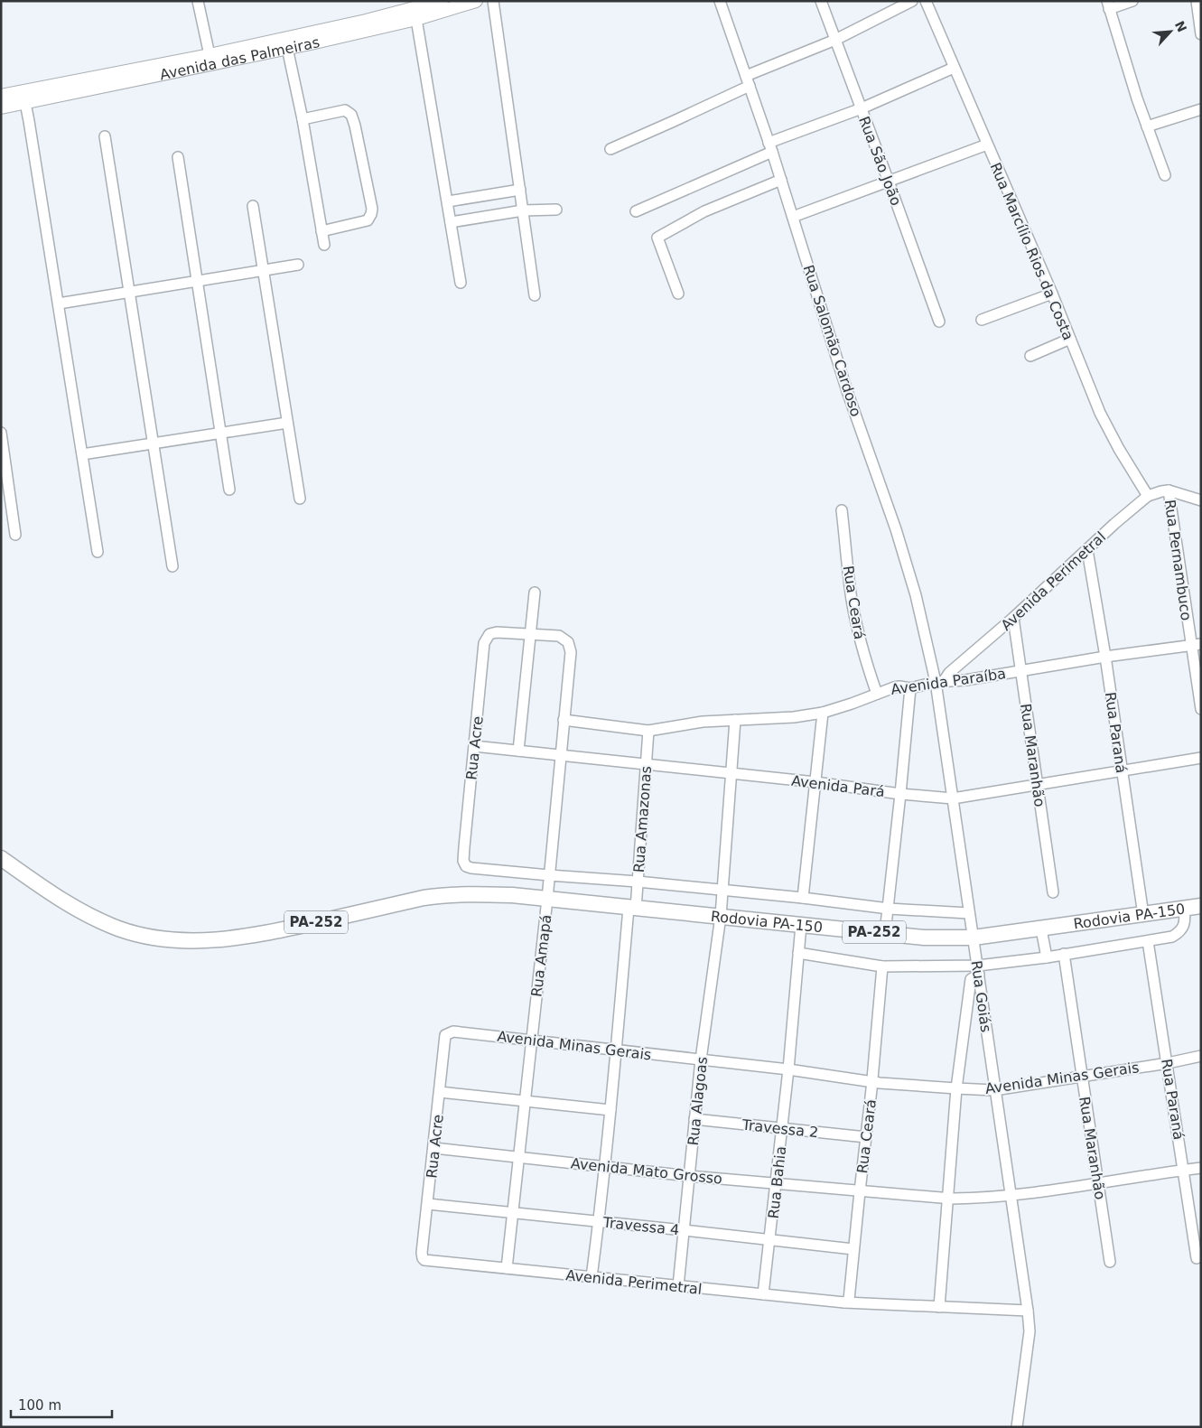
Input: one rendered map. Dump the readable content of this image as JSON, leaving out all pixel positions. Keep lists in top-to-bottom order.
{
  "streets": {
    "highway": ["Rodovia PA-150", "PA-252"],
    "main road": ["Avenida das Palmeiras"],
    "street": [
      "Rua São João",
      "Rua Marcílio Rios da Costa",
      "Rua Salomão Cardoso",
      "Rua Pernambuco",
      "Avenida Perimetral",
      "Rua Ceará",
      "Avenida Paraíba",
      "Rua Paraná",
      "Rua Acre",
      "Rua Maranhão",
      "Avenida Pará",
      "Rua Amazonas",
      "Rua Amapá",
      "Rua Goiás",
      "Avenida Minas Gerais",
      "Rua Alagoas",
      "Travessa 2",
      "Avenida Mato Grosso",
      "Rua Bahia",
      "Travessa 4"
    ]
  },
  "crossings": [
    ["Rua Marcílio Rios da Costa", "Avenida Perimetral"],
    ["Rua Salomão Cardoso", "Avenida Perimetral"],
    ["Rua Salomão Cardoso", "Avenida Paraíba"],
    ["Rua Salomão Cardoso", "Rua Goiás"],
    ["Rua Pernambuco", "Avenida Perimetral"],
    ["Rua Pernambuco", "Avenida Paraíba"],
    ["Avenida Perimetral", "Rua Ceará"],
    ["Avenida Perimetral", "Avenida Paraíba"],
    ["Avenida Perimetral", "Rua Paraná"],
    ["Avenida Perimetral", "Rua Acre"],
    ["Avenida Perimetral", "Rua Maranhão"],
    ["Avenida Perimetral", "Rua Amapá"],
    ["Avenida Perimetral", "Rua Goiás"],
    ["Avenida Perimetral", "Rua Alagoas"],
    ["Avenida Perimetral", "Rua Bahia"],
    ["Rua Ceará", "Avenida Paraíba"],
    ["Rua Ceará", "Avenida Minas Gerais"],
    ["Rua Ceará", "Travessa 2"],
    ["Rua Ceará", "Avenida Mato Grosso"],
    ["Rua Ceará", "Travessa 4"],
    ["Avenida Paraíba", "Rua Paraná"],
    ["Avenida Paraíba", "Rua Maranhão"],
    ["Avenida Paraíba", "Rua Amazonas"],
    ["Avenida Paraíba", "Rua Amapá"],
    ["Avenida Paraíba", "Rua Goiás"],
    ["Rua Paraná", "Avenida Pará"],
    ["Rua Paraná", "Rodovia PA-150"],
    ["Rua Paraná", "Avenida Minas Gerais"],
    ["Rua Acre", "Avenida Pará"],
    ["Rua Acre", "Rua Amapá"],
    ["Rua Acre", "Avenida Minas Gerais"],
    ["Rua Acre", "Avenida Mato Grosso"],
    ["Rua Acre", "Travessa 4"],
    ["Rua Maranhão", "Avenida Pará"],
    ["Rua Maranhão", "Avenida Minas Gerais"],
    ["Avenida Pará", "Rua Amazonas"],
    ["Avenida Pará", "Rua Amapá"],
    ["Avenida Pará", "Rua Goiás"],
    ["Rua Amazonas", "Rodovia PA-150"],
    ["Rua Amazonas", "Avenida Minas Gerais"],
    ["Rodovia PA-150", "PA-252"],
    ["Rodovia PA-150", "Rua Amapá"],
    ["Rodovia PA-150", "Rua Goiás"],
    ["Rodovia PA-150", "Rua Alagoas"],
    ["Rodovia PA-150", "Rua Bahia"],
    ["PA-252", "Rua Amapá"],
    ["Rua Amapá", "Avenida Minas Gerais"],
    ["Rua Amapá", "Avenida Mato Grosso"],
    ["Rua Amapá", "Travessa 4"],
    ["Rua Goiás", "Avenida Minas Gerais"],
    ["Rua Goiás", "Avenida Mato Grosso"],
    ["Avenida Minas Gerais", "Rua Alagoas"],
    ["Avenida Minas Gerais", "Rua Bahia"],
    ["Rua Alagoas", "Travessa 2"],
    ["Rua Alagoas", "Avenida Mato Grosso"],
    ["Rua Alagoas", "Travessa 4"],
    ["Travessa 2", "Rua Bahia"],
    ["Avenida Mato Grosso", "Rua Bahia"],
    ["Rua Bahia", "Travessa 4"]
  ],
  "scale_bar": "100 m",
  "north": "top right"
}
